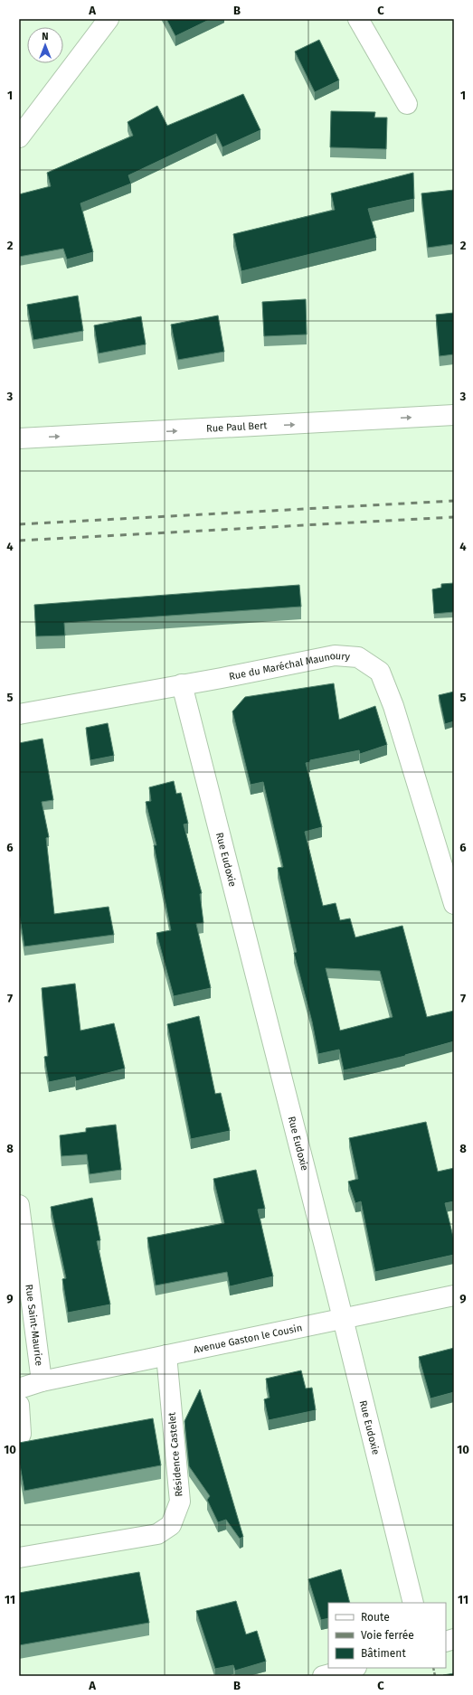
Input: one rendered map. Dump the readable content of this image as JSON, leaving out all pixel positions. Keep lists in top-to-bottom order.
{
  "streets": {
    "street": [
      "Rue Paul Bert",
      "Rue du Maréchal Maunoury",
      "Rue Eudoxie",
      "Rue Saint-Maurice",
      "Avenue Gaston le Cousin",
      "Résidence Castelet"
    ]
  },
  "crossings": [
    ["Rue du Maréchal Maunoury", "Rue Eudoxie"],
    ["Rue Eudoxie", "Avenue Gaston le Cousin"],
    ["Rue Saint-Maurice", "Avenue Gaston le Cousin"],
    ["Avenue Gaston le Cousin", "Résidence Castelet"]
  ],
  "one_way": ["Rue Paul Bert"],
  "legend": ["Route", "Voie ferrée", "Bâtiment"],
  "north": "top",
  "grid": {
    "columns": ["A", "B", "C"],
    "rows": [
      "1",
      "2",
      "3",
      "4",
      "5",
      "6",
      "7",
      "8",
      "9",
      "10",
      "11"
    ]
  }
}
